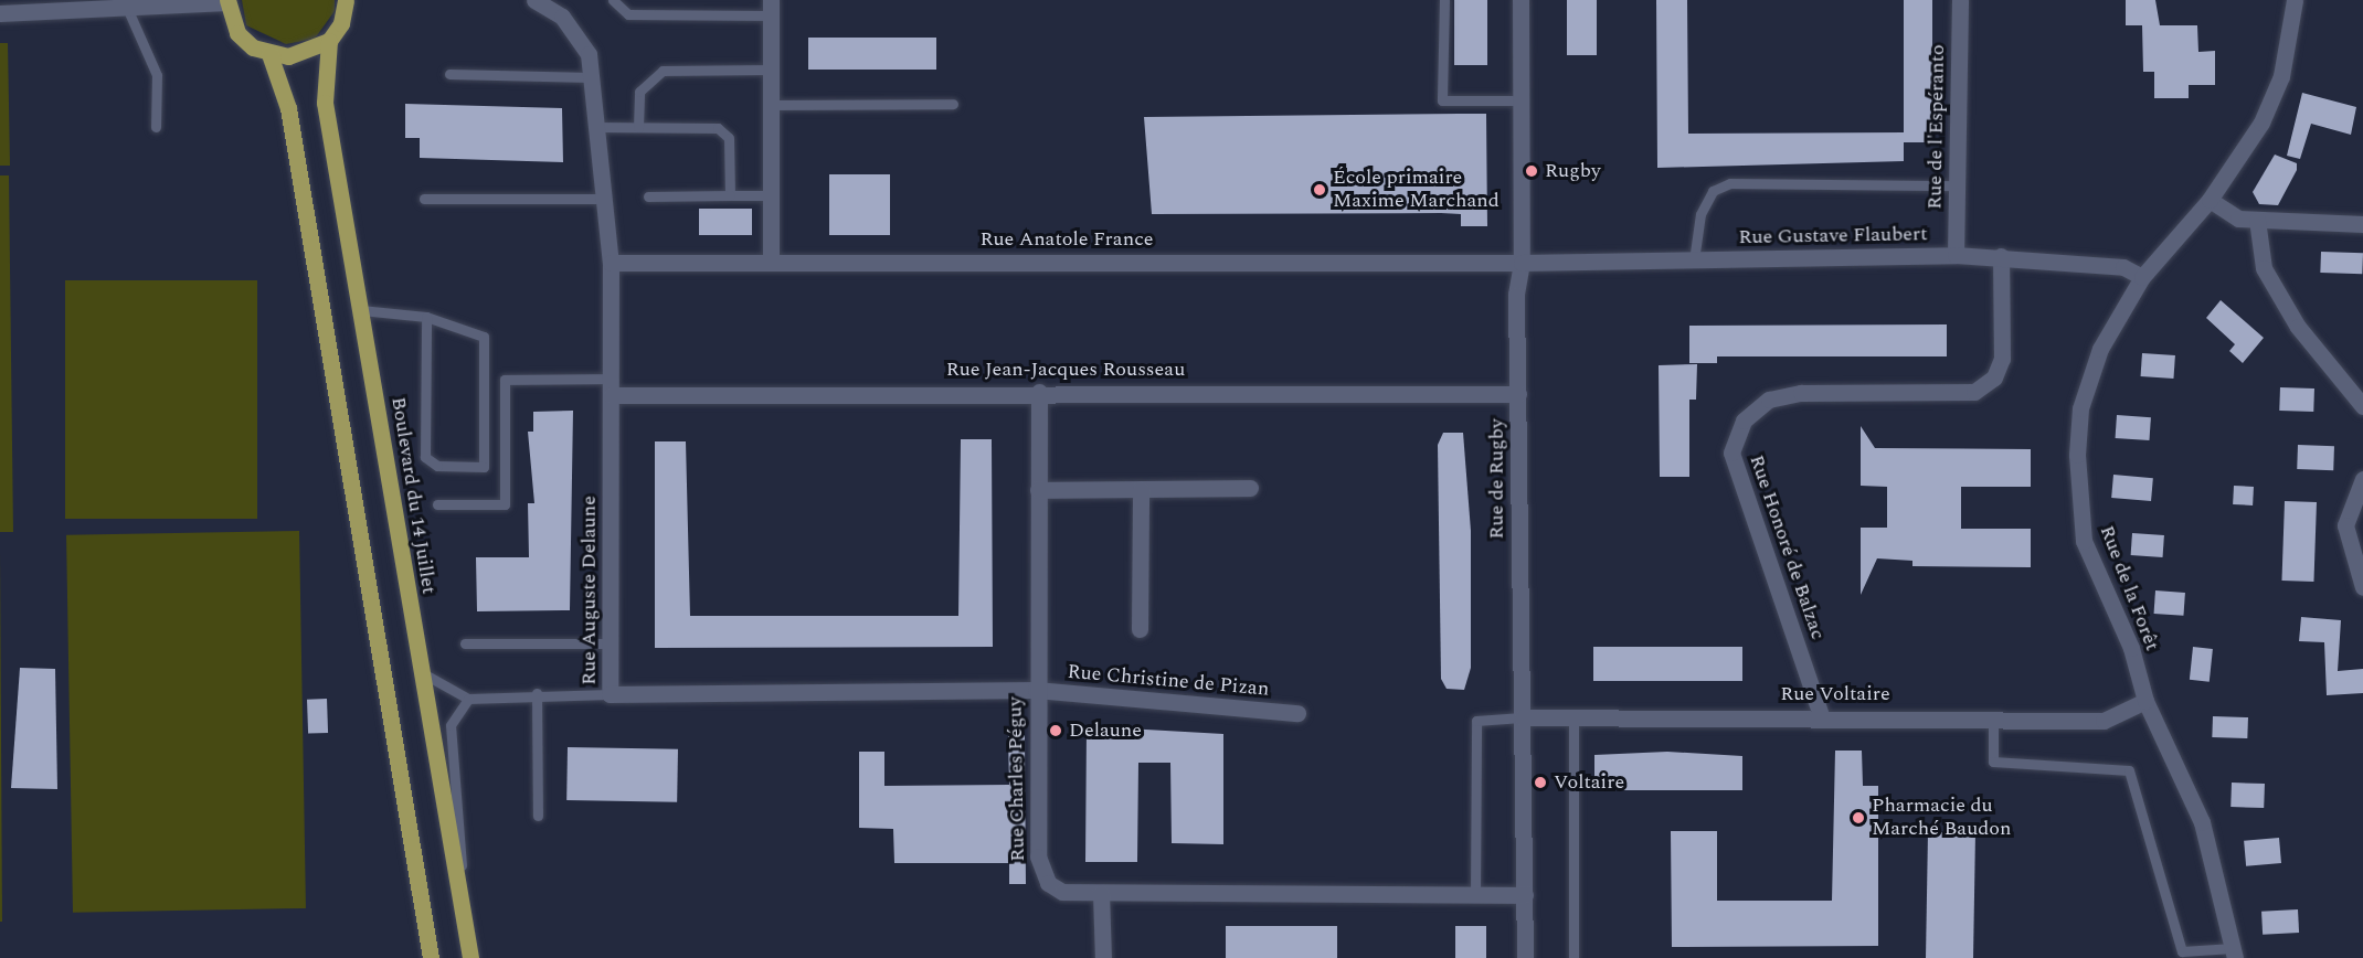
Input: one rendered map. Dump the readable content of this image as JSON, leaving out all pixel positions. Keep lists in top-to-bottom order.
{
  "streets": {
    "main road": ["Boulevard du 14 Juillet"],
    "street": [
      "Rue de l'Espéranto",
      "Rue Gustave Flaubert",
      "Rue Anatole France",
      "Rue Jean-Jacques Rousseau",
      "Rue de Rugby",
      "Rue Honoré de Balzac",
      "Rue de la Forêt",
      "Rue Auguste Delaune",
      "Rue Christine de Pizan",
      "Rue Voltaire",
      "Rue Charles Péguy"
    ]
  },
  "crossings": [
    ["Rue de l'Espéranto", "Rue Gustave Flaubert"],
    ["Rue Gustave Flaubert", "Rue Anatole France"],
    ["Rue Gustave Flaubert", "Rue de Rugby"],
    ["Rue Gustave Flaubert", "Rue Honoré de Balzac"],
    ["Rue Gustave Flaubert", "Rue de la Forêt"],
    ["Rue Anatole France", "Rue de Rugby"],
    ["Rue Anatole France", "Rue Auguste Delaune"],
    ["Rue Jean-Jacques Rousseau", "Rue de Rugby"],
    ["Rue Jean-Jacques Rousseau", "Rue Auguste Delaune"],
    ["Rue Jean-Jacques Rousseau", "Rue Charles Péguy"],
    ["Rue de Rugby", "Rue Voltaire"],
    ["Rue de Rugby", "Rue Charles Péguy"],
    ["Rue Honoré de Balzac", "Rue Voltaire"],
    ["Rue de la Forêt", "Rue Voltaire"],
    ["Rue Auguste Delaune", "Rue Christine de Pizan"],
    ["Rue Auguste Delaune", "Rue Charles Péguy"],
    ["Rue Christine de Pizan", "Rue Charles Péguy"]
  ],
  "places": [
    "Rugby",
    "École primaire Maxime Marchand",
    "Delaune",
    "Voltaire",
    "Pharmacie du Marché Baudon"
  ]
}
